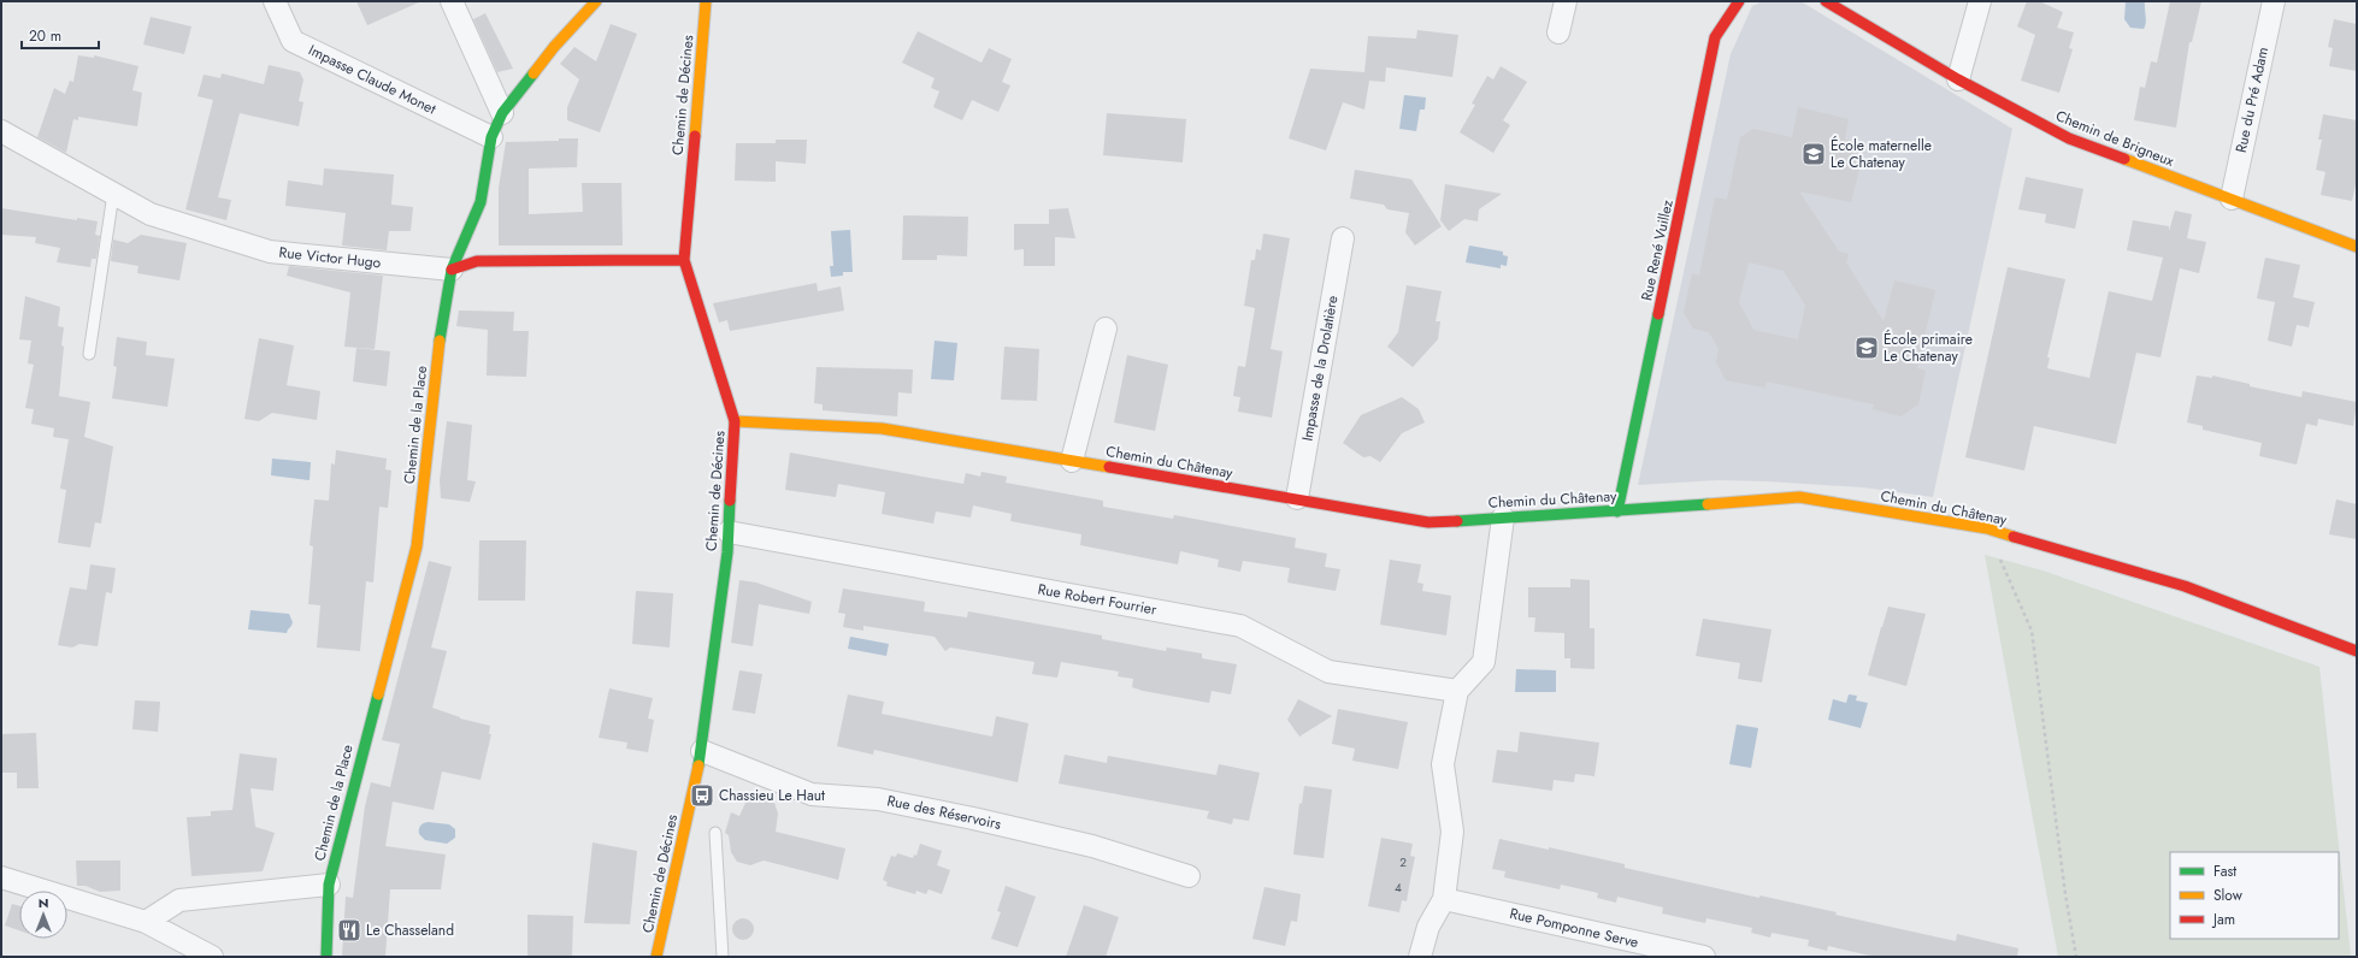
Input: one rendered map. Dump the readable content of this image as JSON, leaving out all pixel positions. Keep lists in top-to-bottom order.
{
  "streets": {
    "street": [
      "Impasse Claude Monet",
      "Chemin de Décines",
      "Rue du Pré Adam",
      "Chemin de Brigneux",
      "Rue René Vuillez",
      "Rue Victor Hugo",
      "Impasse de la Drolatière",
      "Chemin de la Place",
      "Chemin du Châtenay",
      "Rue Robert Fourrier",
      "Rue des Réservoirs",
      "Rue Pomponne Serve"
    ]
  },
  "crossings": [
    ["Impasse Claude Monet", "Chemin de la Place"],
    ["Chemin de Décines", "Rue Victor Hugo"],
    ["Chemin de Décines", "Chemin du Châtenay"],
    ["Chemin de Décines", "Rue Robert Fourrier"],
    ["Chemin de Décines", "Rue des Réservoirs"],
    ["Rue du Pré Adam", "Chemin de Brigneux"],
    ["Rue René Vuillez", "Chemin du Châtenay"],
    ["Rue Victor Hugo", "Chemin de la Place"],
    ["Impasse de la Drolatière", "Chemin du Châtenay"]
  ],
  "places": {
    "school or university": ["École maternelle Le Chatenay", "École primaire Le Chatenay"],
    "bus stop": ["Chassieu Le Haut"],
    "restaurant": ["Le Chasseland"]
  },
  "house_numbers": ["2", "4"],
  "legend": ["Fast", "Slow", "Jam"],
  "scale_bar": "20 m",
  "north": "top"
}
